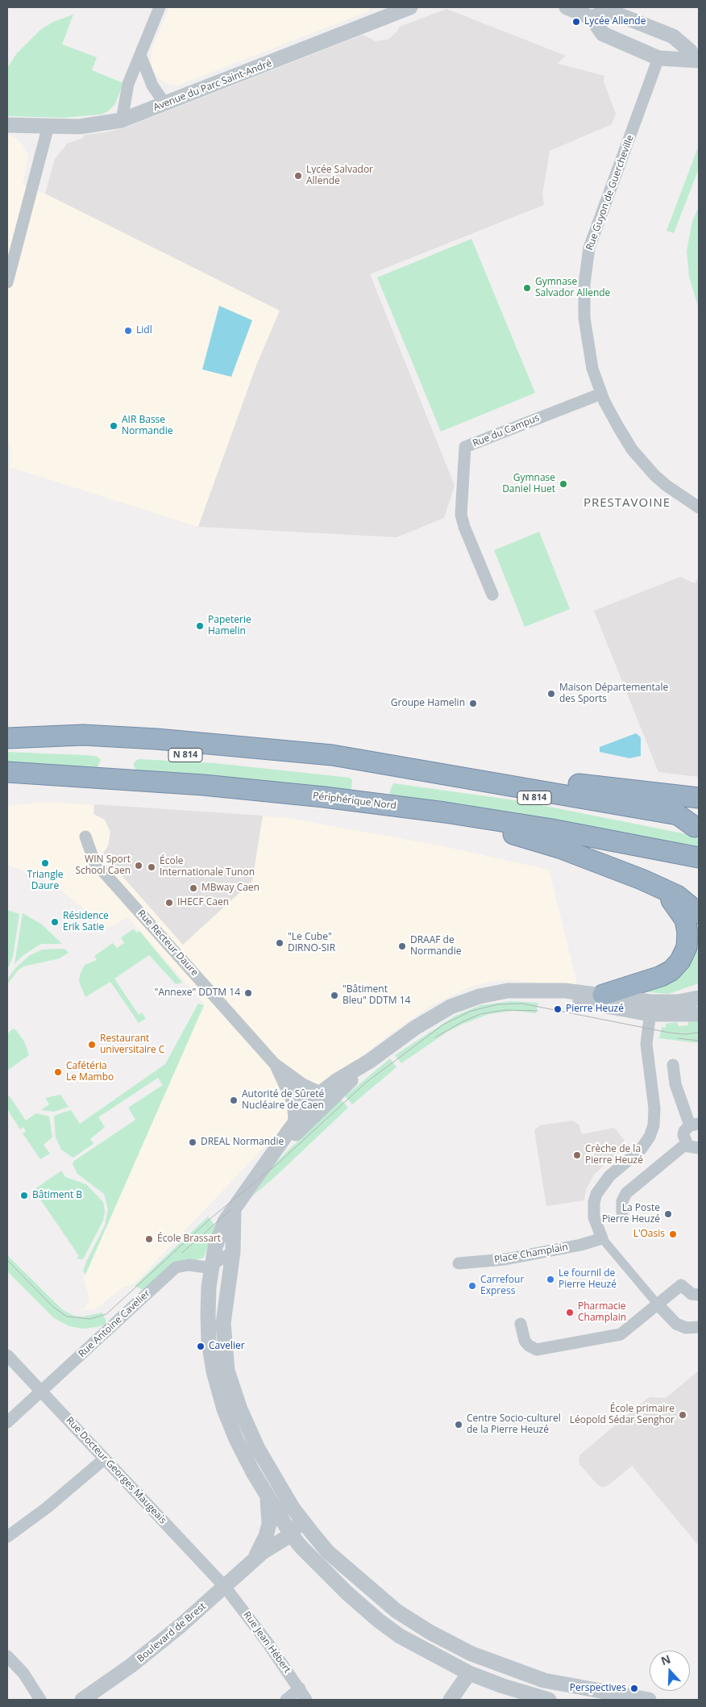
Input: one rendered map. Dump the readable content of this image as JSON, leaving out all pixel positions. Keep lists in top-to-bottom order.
{
  "streets": {
    "highway": ["N 814", "Périphérique Nord"],
    "street": [
      "Avenue du Parc Saint-André",
      "Rue Guyon de Guercheville",
      "Rue du Campus",
      "Rue Recteur Daure",
      "Place Champlain",
      "Rue Antoine Cavelier",
      "Rue Docteur Georges Maugeais",
      "Boulevard de Brest",
      "Rue Jean Hébert"
    ]
  },
  "crossings": [
    ["Rue Guyon de Guercheville", "Rue du Campus"],
    ["Rue Antoine Cavelier", "Rue Docteur Georges Maugeais"],
    ["Rue Docteur Georges Maugeais", "Boulevard de Brest"],
    ["Rue Docteur Georges Maugeais", "Rue Jean Hébert"],
    ["Boulevard de Brest", "Rue Jean Hébert"]
  ],
  "districts": ["PRESTAVOINE"],
  "places": [
    "Lycée Allende",
    "Lycée Salvador Allende",
    "Gymnase Salvador Allende",
    "Lidl",
    "AIR Basse Normandie",
    "Gymnase Daniel Huet",
    "Papeterie Hamelin",
    "Maison Départementale des Sports",
    "Groupe Hamelin",
    "Triangle Daure",
    "WIN Sport School Caen",
    "École Internationale Tunon",
    "MBway Caen",
    "IHECF Caen",
    "Résidence Erik Satie",
    "\"Le Cube\" DIRNO-SIR",
    "DRAAF de Normandie",
    "\"Annexe\" DDTM 14",
    "\"Bâtiment Bleu\" DDTM 14",
    "Pierre Heuzé",
    "Restaurant universitaire C",
    "Cafétéria Le Mambo",
    "Autorité de Sûreté Nucléaire de Caen",
    "DREAL Normandie",
    "Crèche de la Pierre Heuzé",
    "Bâtiment B",
    "La Poste Pierre Heuzé",
    "L'Oasis",
    "École Brassart",
    "Le fournil de Pierre Heuzé",
    "Carrefour Express",
    "Pharmacie Champlain",
    "Cavelier",
    "École primaire Léopold Sédar Senghor",
    "Centre Socio-culturel de la Pierre Heuzé",
    "Perspectives"
  ],
  "north": "top"
}
